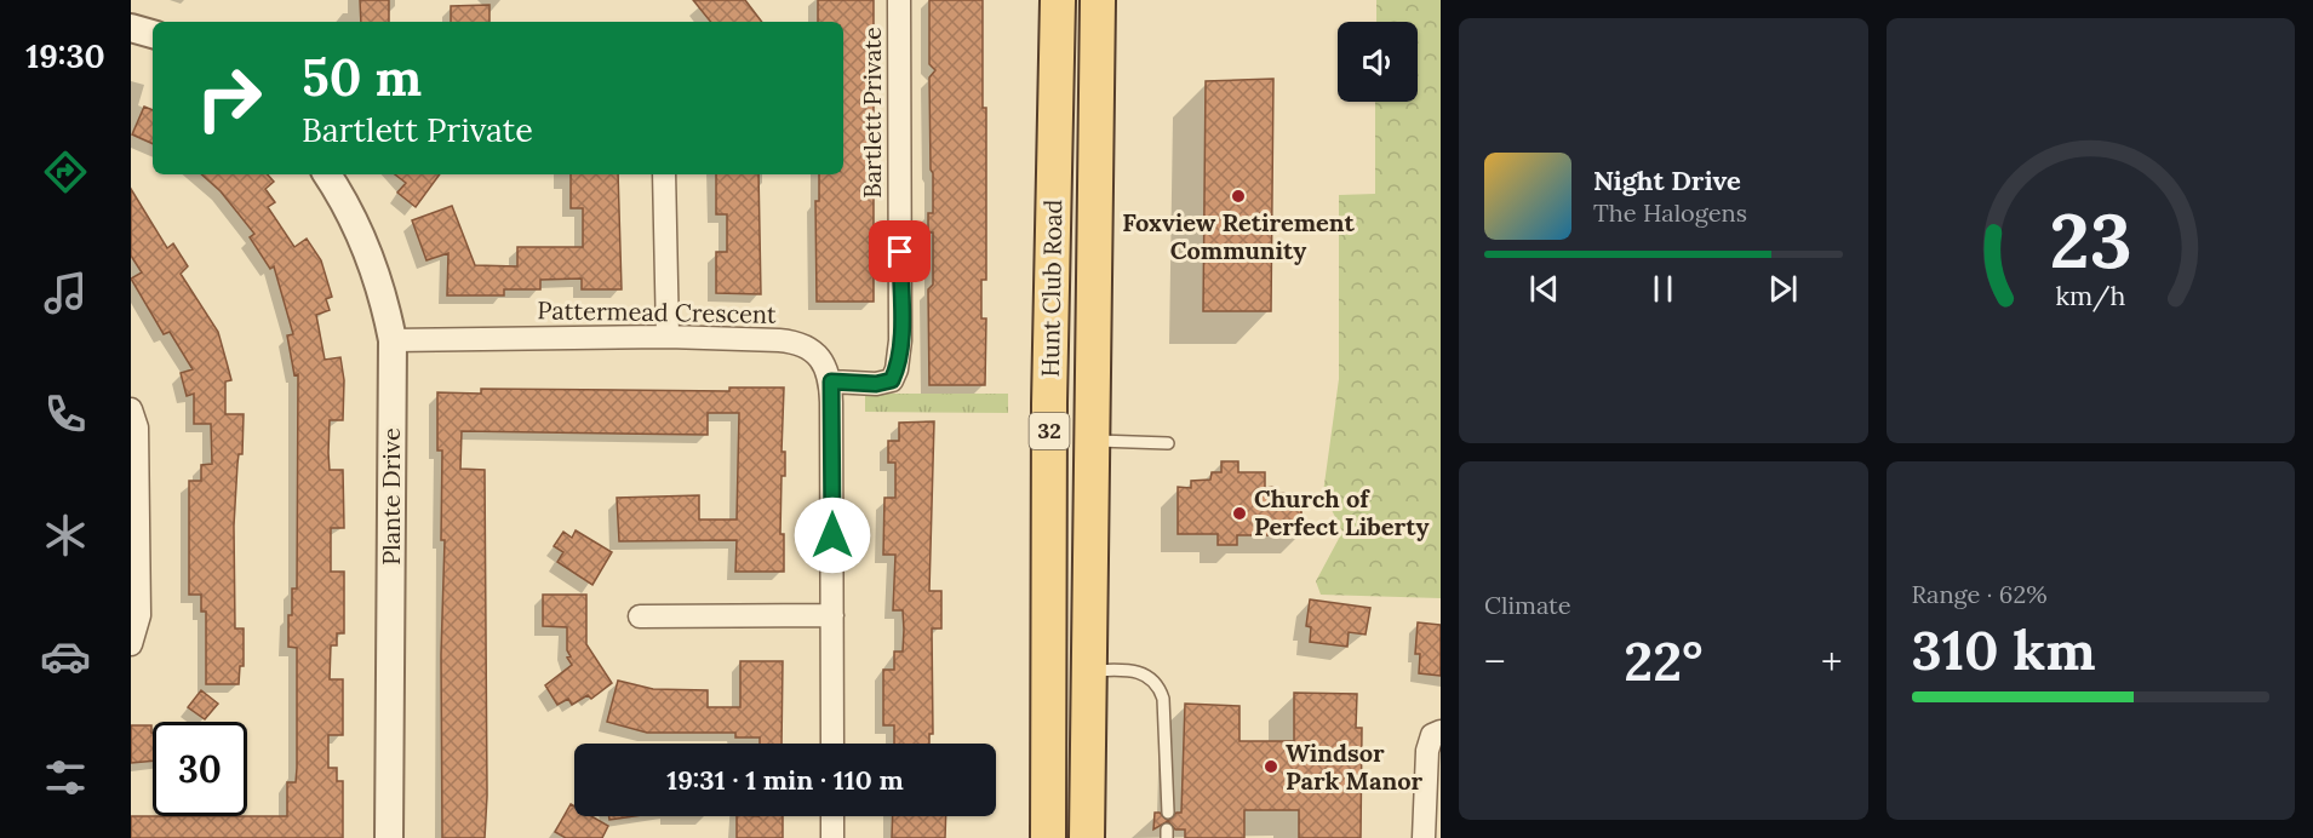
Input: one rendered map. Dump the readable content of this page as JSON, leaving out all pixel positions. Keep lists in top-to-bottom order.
{
  "streets": {
    "main road": ["Hunt Club Road", "32"],
    "street": ["Bartlett Private", "Pattermead Crescent", "Plante Drive"]
  },
  "crossings": [
    ["Bartlett Private", "Pattermead Crescent"],
    ["Pattermead Crescent", "Plante Drive"]
  ],
  "places": ["Foxview Retirement Community", "Church of Perfect Liberty", "Windsor Park Manor"],
  "page": {
    "tabs": "19:30",
    "turn": ["50 m", "Bartlett Private"],
    "song": ["Night Drive", "The Halogens"],
    "tile": [
      "Climate",
      ["Range · 62%", "310 km"]
    ],
    "heat": ["−", "22°", "+"],
    "limit": "30",
    "trip": "19:31 · 1 min · 110 m",
    "gauge": ["23", "km/h"]
  }
}
